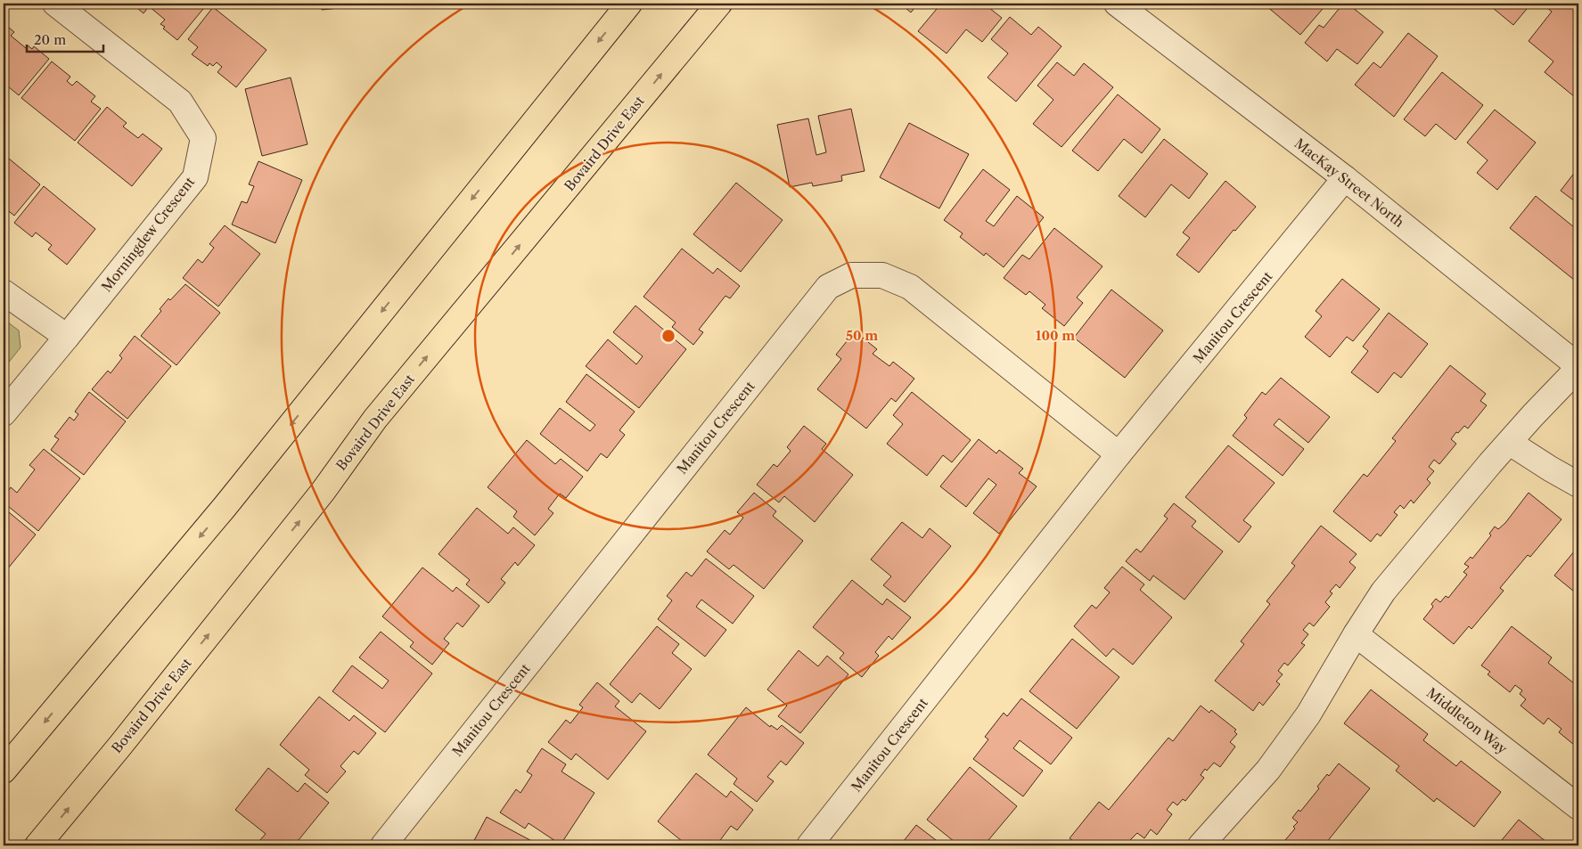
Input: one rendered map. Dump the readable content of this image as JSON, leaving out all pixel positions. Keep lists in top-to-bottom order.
{
  "streets": {
    "main road": ["Bovaird Drive East"],
    "street": [
      "MacKay Street North",
      "Morningdew Crescent",
      "Manitou Crescent",
      "Middleton Way"
    ]
  },
  "crossings": [
    ["MacKay Street North", "Manitou Crescent"]
  ],
  "scale_bar": "20 m",
  "rings": ["50 m", "100 m"]
}
